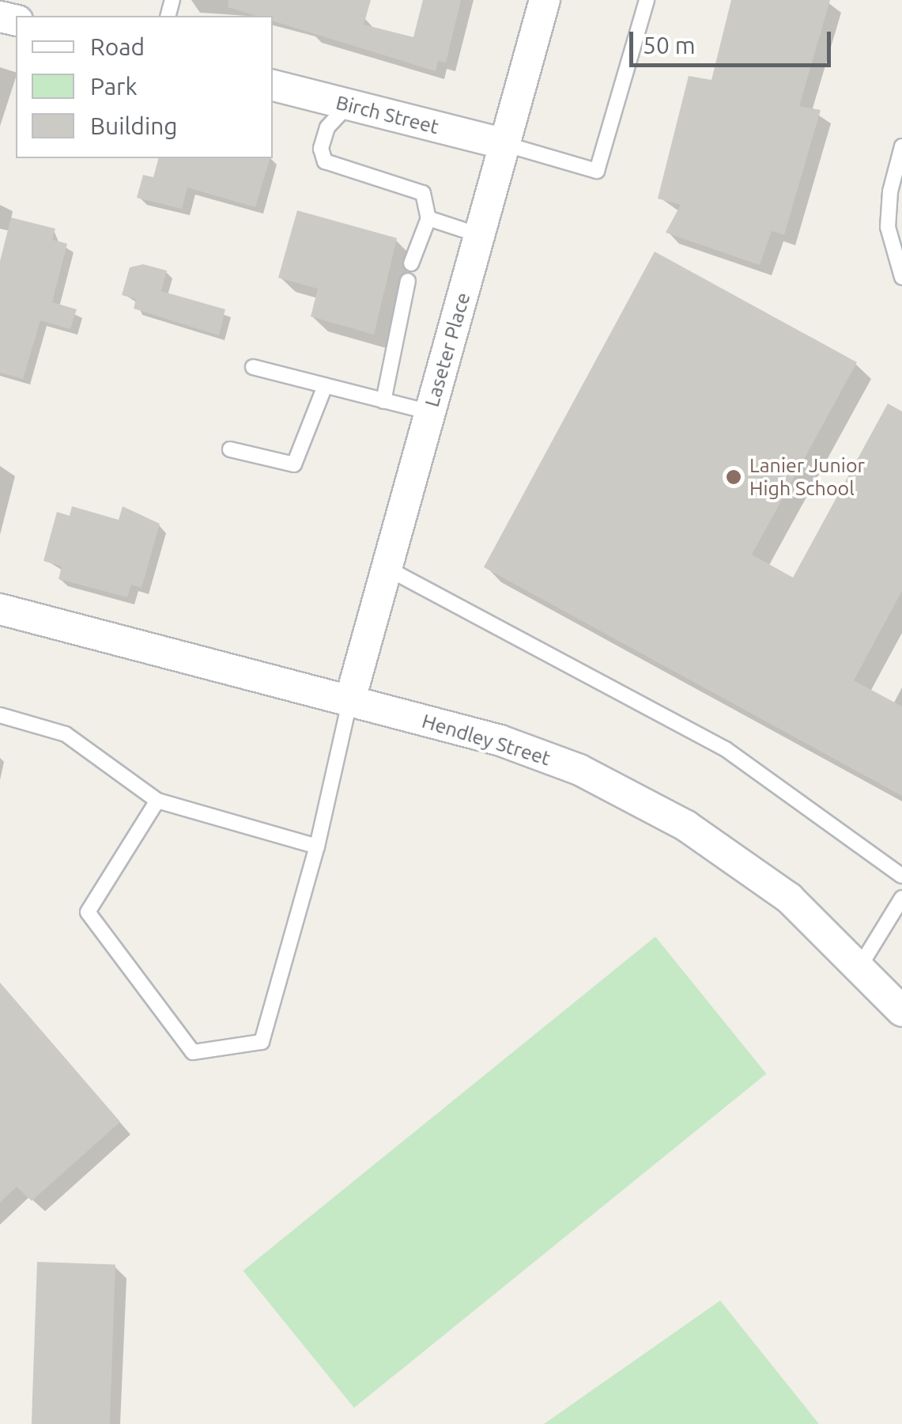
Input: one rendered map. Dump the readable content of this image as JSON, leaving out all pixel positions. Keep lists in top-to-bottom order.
{
  "streets": {
    "street": ["Birch Street", "Laseter Place", "Hendley Street"]
  },
  "crossings": [
    ["Birch Street", "Laseter Place"],
    ["Laseter Place", "Hendley Street"]
  ],
  "places": ["Lanier Junior High School"],
  "legend": ["Road", "Park", "Building"],
  "scale_bar": "50 m"
}
